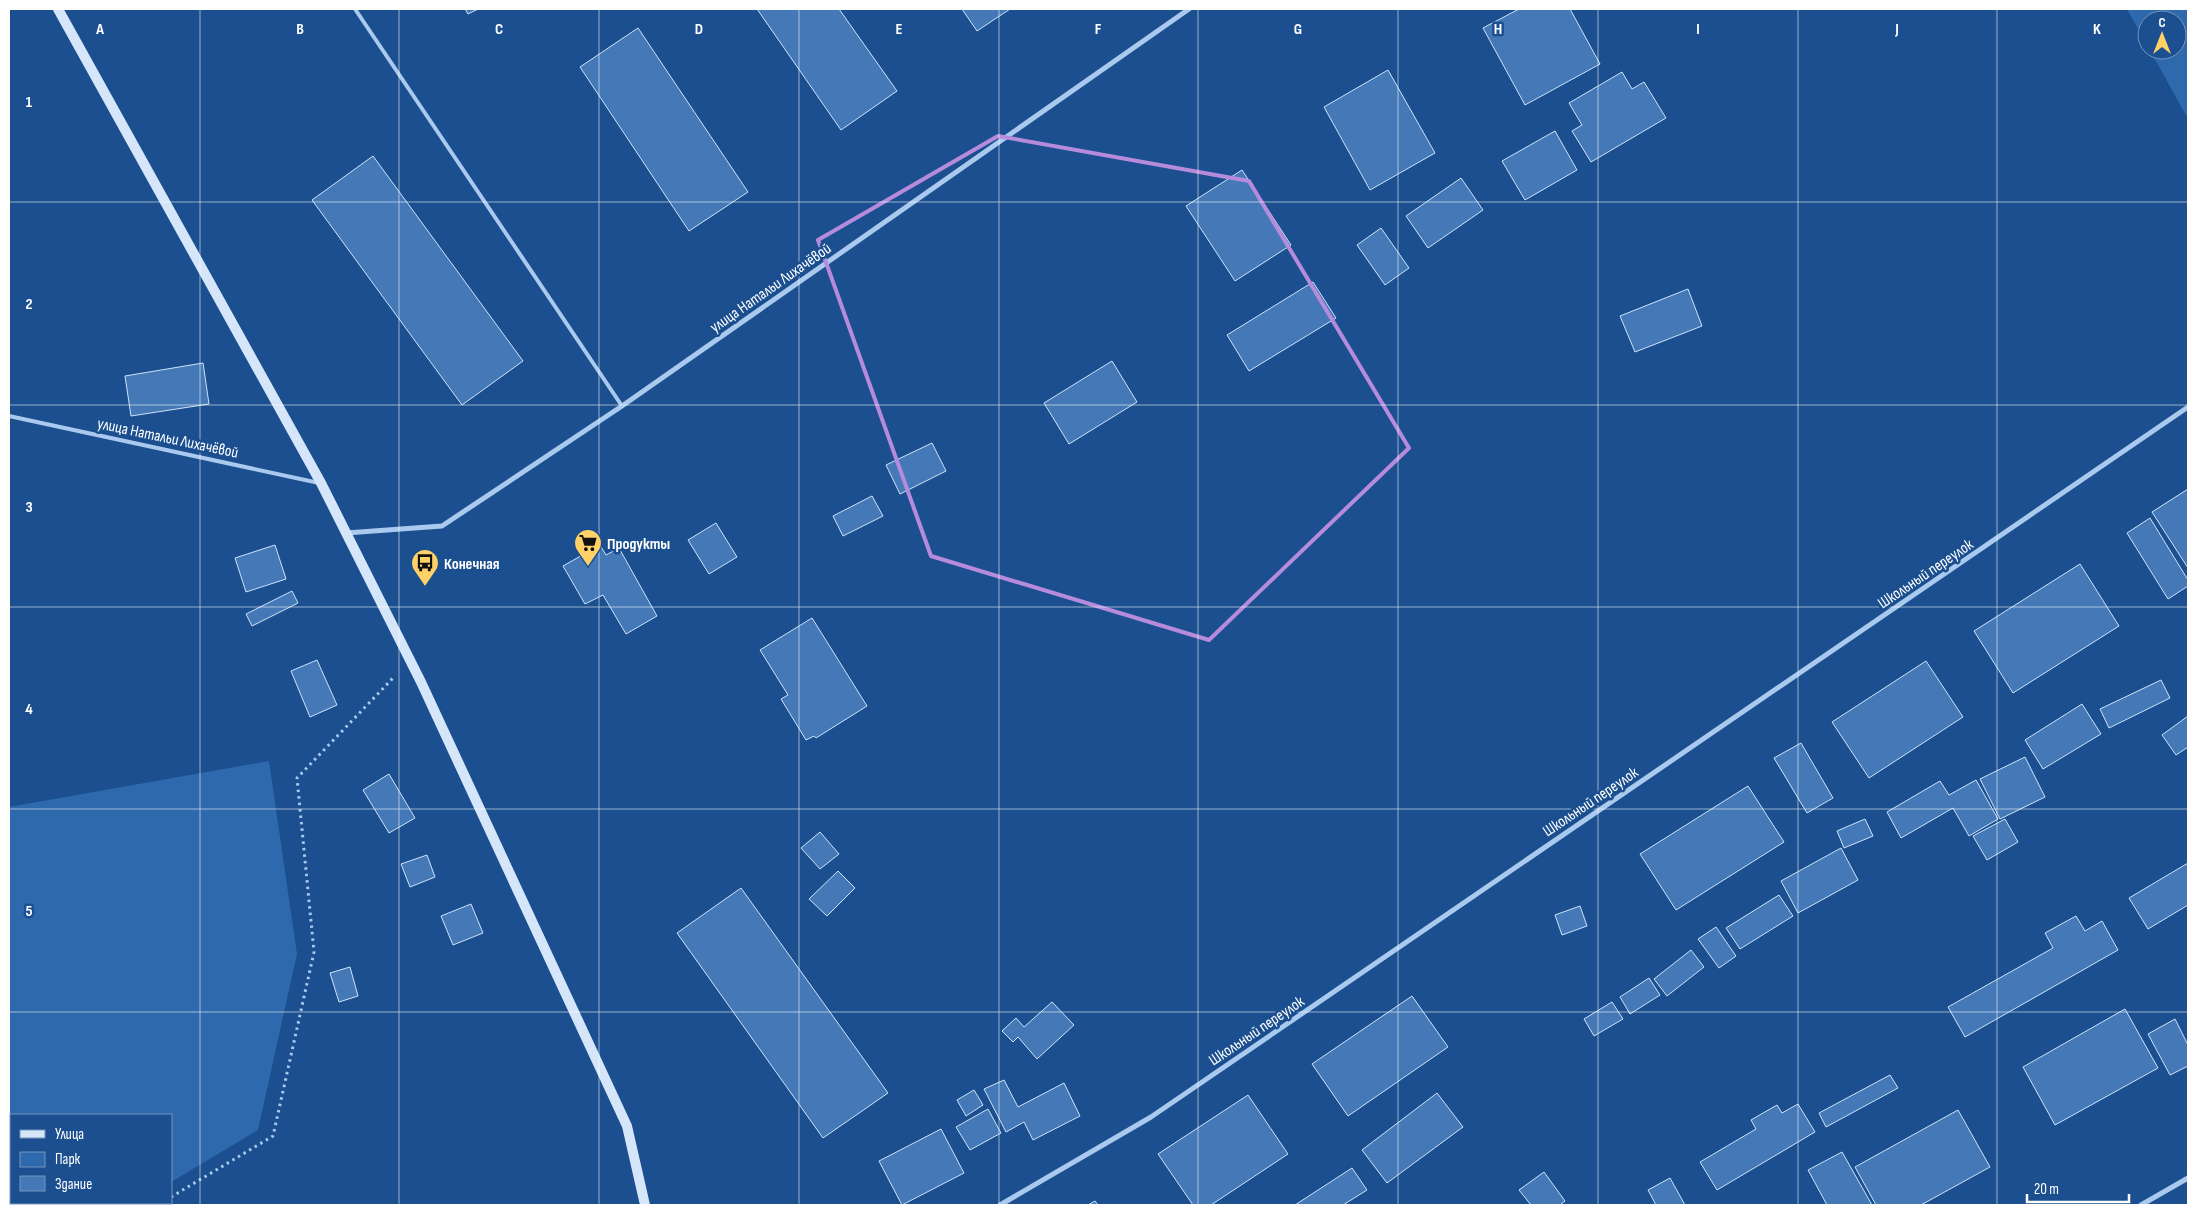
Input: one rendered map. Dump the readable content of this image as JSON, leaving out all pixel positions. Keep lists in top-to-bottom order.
{
  "streets": {
    "street": ["улица Натальи Лихачёвой", "Школьный переулок"]
  },
  "places": {
    "supermarket": ["Продукты"],
    "bus stop": ["Конечная"]
  },
  "legend": ["Улица", "Парк", "Здание"],
  "scale_bar": "20 m",
  "north": "top",
  "grid": {
    "columns": [
      "A",
      "B",
      "C",
      "D",
      "E",
      "F",
      "G",
      "H",
      "I",
      "J",
      "K"
    ],
    "rows": [
      "1",
      "2",
      "3",
      "4",
      "5"
    ]
  }
}
